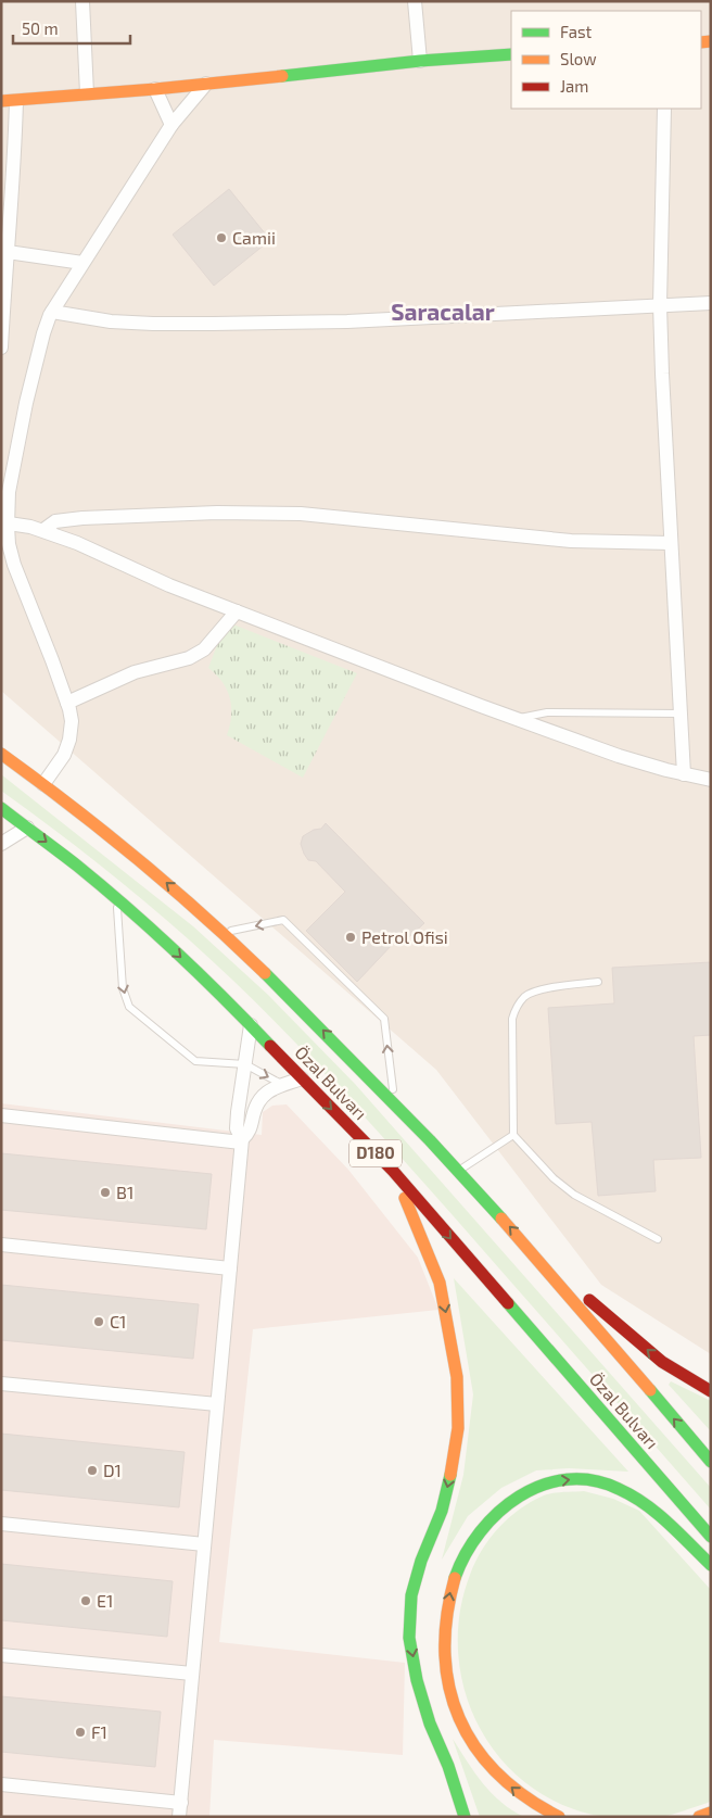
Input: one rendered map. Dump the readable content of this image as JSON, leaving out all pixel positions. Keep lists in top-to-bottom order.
{
  "streets": {
    "main road": ["Özal Bulvarı", "D180"]
  },
  "districts": ["Saracalar"],
  "places": [
    "Camii",
    "Petrol Ofisi",
    "B1",
    "C1",
    "D1",
    "E1",
    "F1"
  ],
  "legend": ["Fast", "Slow", "Jam"],
  "scale_bar": "50 m"
}
